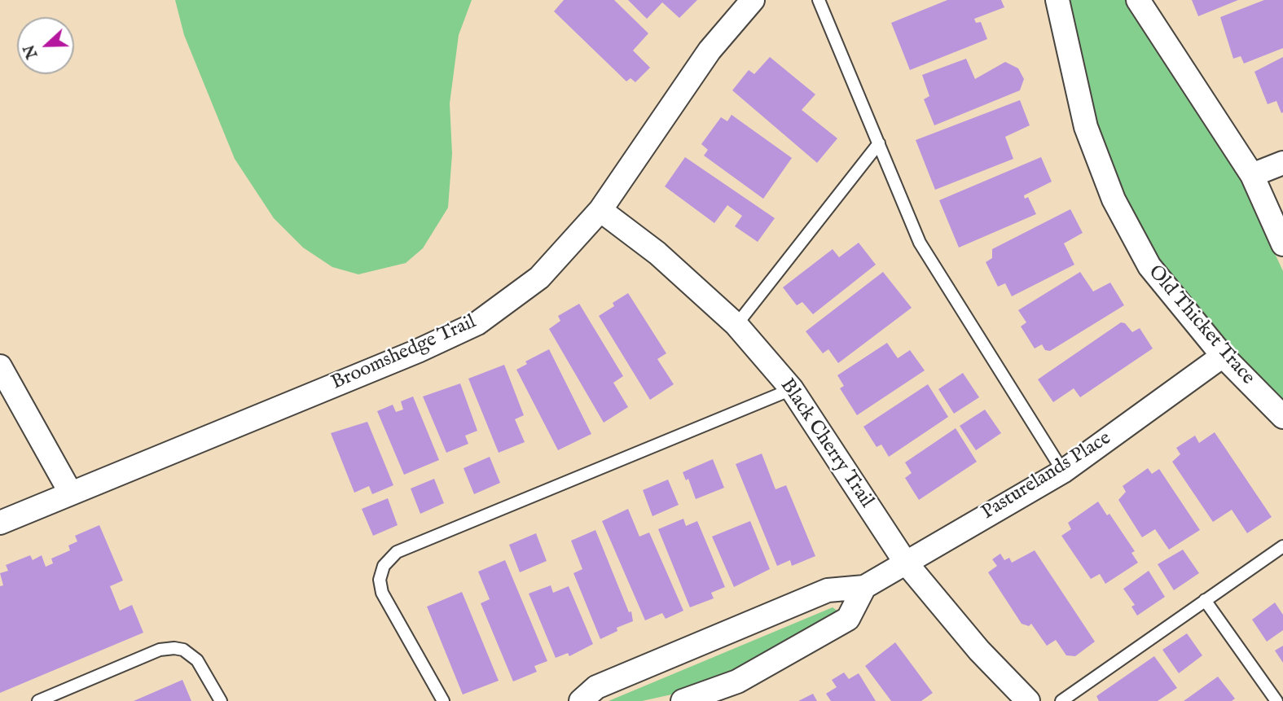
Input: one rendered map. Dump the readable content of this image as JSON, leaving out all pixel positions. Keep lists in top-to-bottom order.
{
  "streets": {
    "street": [
      "Old Thicket Trace",
      "Broomshedge Trail",
      "Black Cherry Trail",
      "Pasturelands Place"
    ]
  },
  "crossings": [
    ["Old Thicket Trace", "Pasturelands Place"],
    ["Broomshedge Trail", "Black Cherry Trail"],
    ["Black Cherry Trail", "Pasturelands Place"]
  ],
  "north": "left"
}
